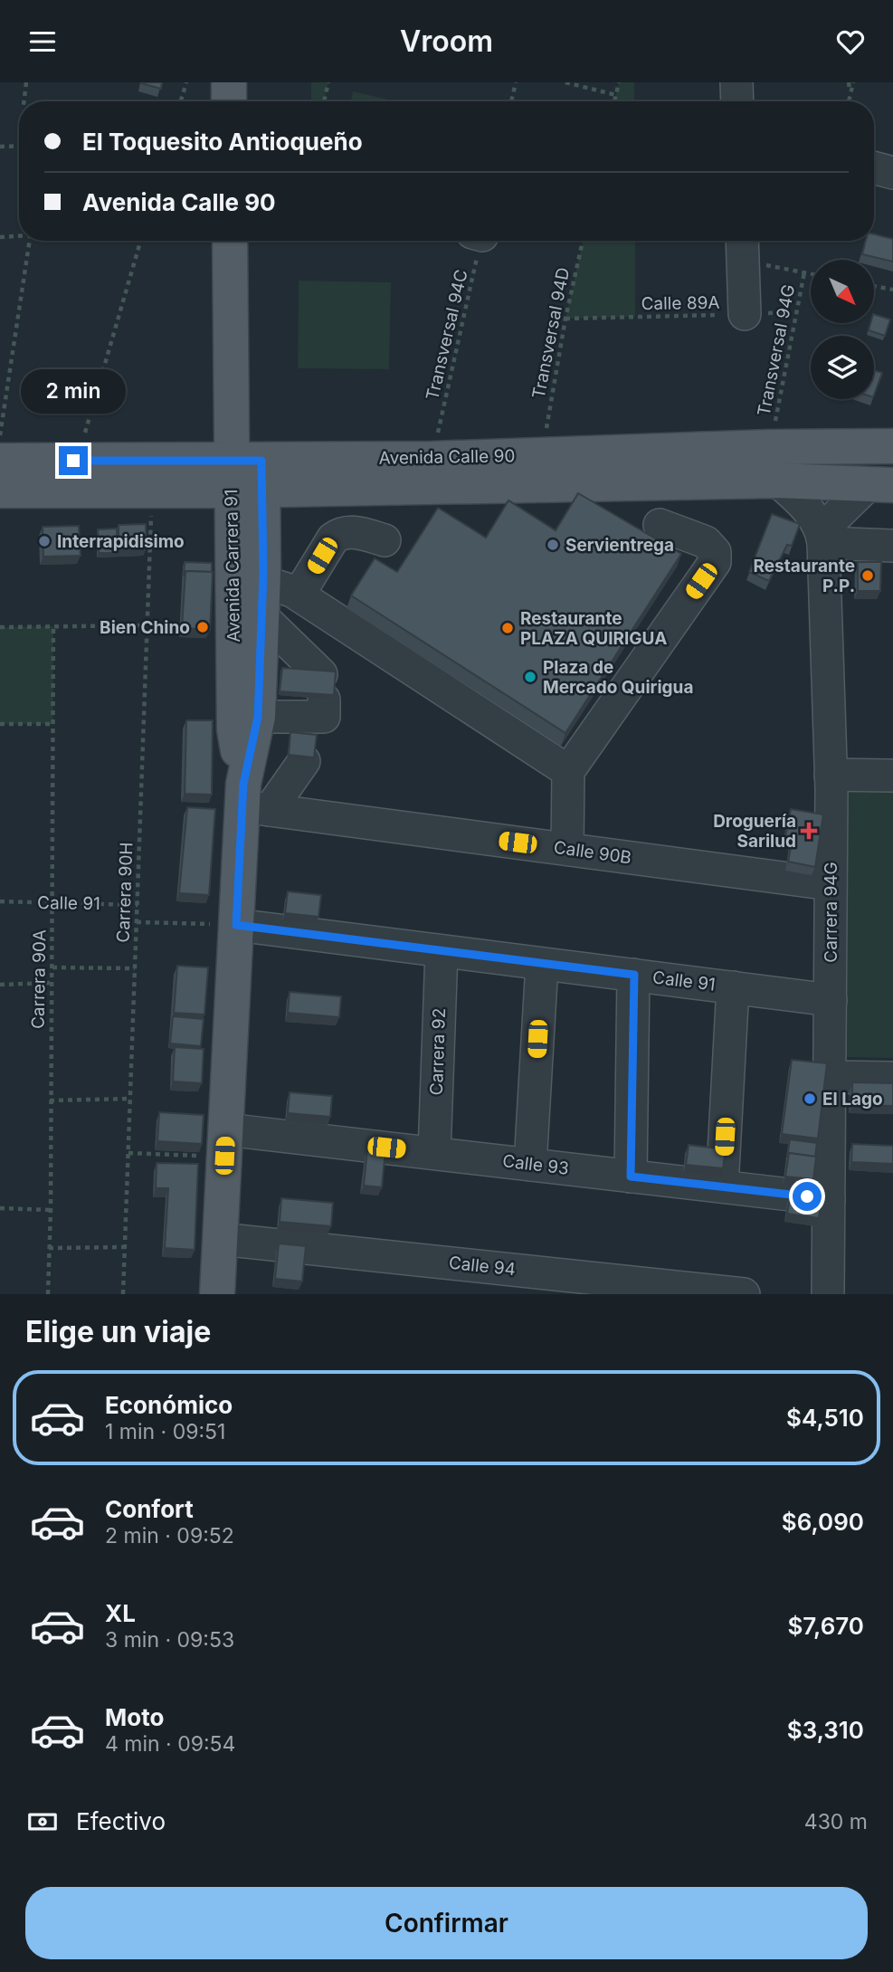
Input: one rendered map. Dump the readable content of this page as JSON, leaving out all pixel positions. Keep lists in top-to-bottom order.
{
  "streets": {
    "main road": ["Avenida Calle 90", "Avenida Carrera 91"],
    "street": [
      "Calle 90B",
      "Calle 91",
      "Carrera 94G",
      "Carrera 92",
      "Calle 93",
      "Calle 94"
    ],
    "path": [
      "Calle 89A",
      "Transversal 94D",
      "Transversal 94C",
      "Transversal 94G",
      "Carrera 90H",
      "Carrera 90A"
    ]
  },
  "crossings": [
    ["Calle 89A", "Transversal 94D"],
    ["Calle 89A", "Transversal 94G"],
    ["Avenida Calle 90", "Avenida Carrera 91"],
    ["Avenida Calle 90", "Carrera 90H"],
    ["Avenida Carrera 91", "Calle 90B"],
    ["Avenida Carrera 91", "Calle 91"],
    ["Avenida Carrera 91", "Calle 94"],
    ["Calle 90B", "Carrera 94G"],
    ["Carrera 90H", "Calle 91"],
    ["Calle 91", "Carrera 94G"],
    ["Calle 91", "Carrera 90A"],
    ["Calle 91", "Carrera 92"],
    ["Carrera 94G", "Calle 93"],
    ["Carrera 92", "Calle 93"]
  ],
  "places": {
    "other": [
      "Interrapidisimo",
      "Servientrega",
      "Restaurante P.P.",
      "Bien Chino",
      "Restaurante PLAZA QUIRIGUA",
      "Plaza de Mercado Quirigua",
      "El Lago"
    ],
    "health": ["Droguería Sarilud"]
  },
  "north": "bottom right",
  "page": {
    "header": "Vroom",
    "banner": ["El Toquesito Antioqueño", "Avenida Calle 90"],
    "bubble": "2 min",
    "heading": "Elige un viaje",
    "list": [
      {
        "name": "Económico",
        "note": "1 min · 09:51",
        "value": "$4,510"
      },
      {
        "name": "Confort",
        "note": "2 min · 09:52",
        "value": "$6,090"
      },
      {
        "name": "XL",
        "note": "3 min · 09:53",
        "value": "$7,670"
      },
      {
        "name": "Moto",
        "note": "4 min · 09:54",
        "value": "$3,310"
      }
    ],
    "pay": ["Efectivo", "430 m"],
    "buttons": "Confirmar"
  }
}
